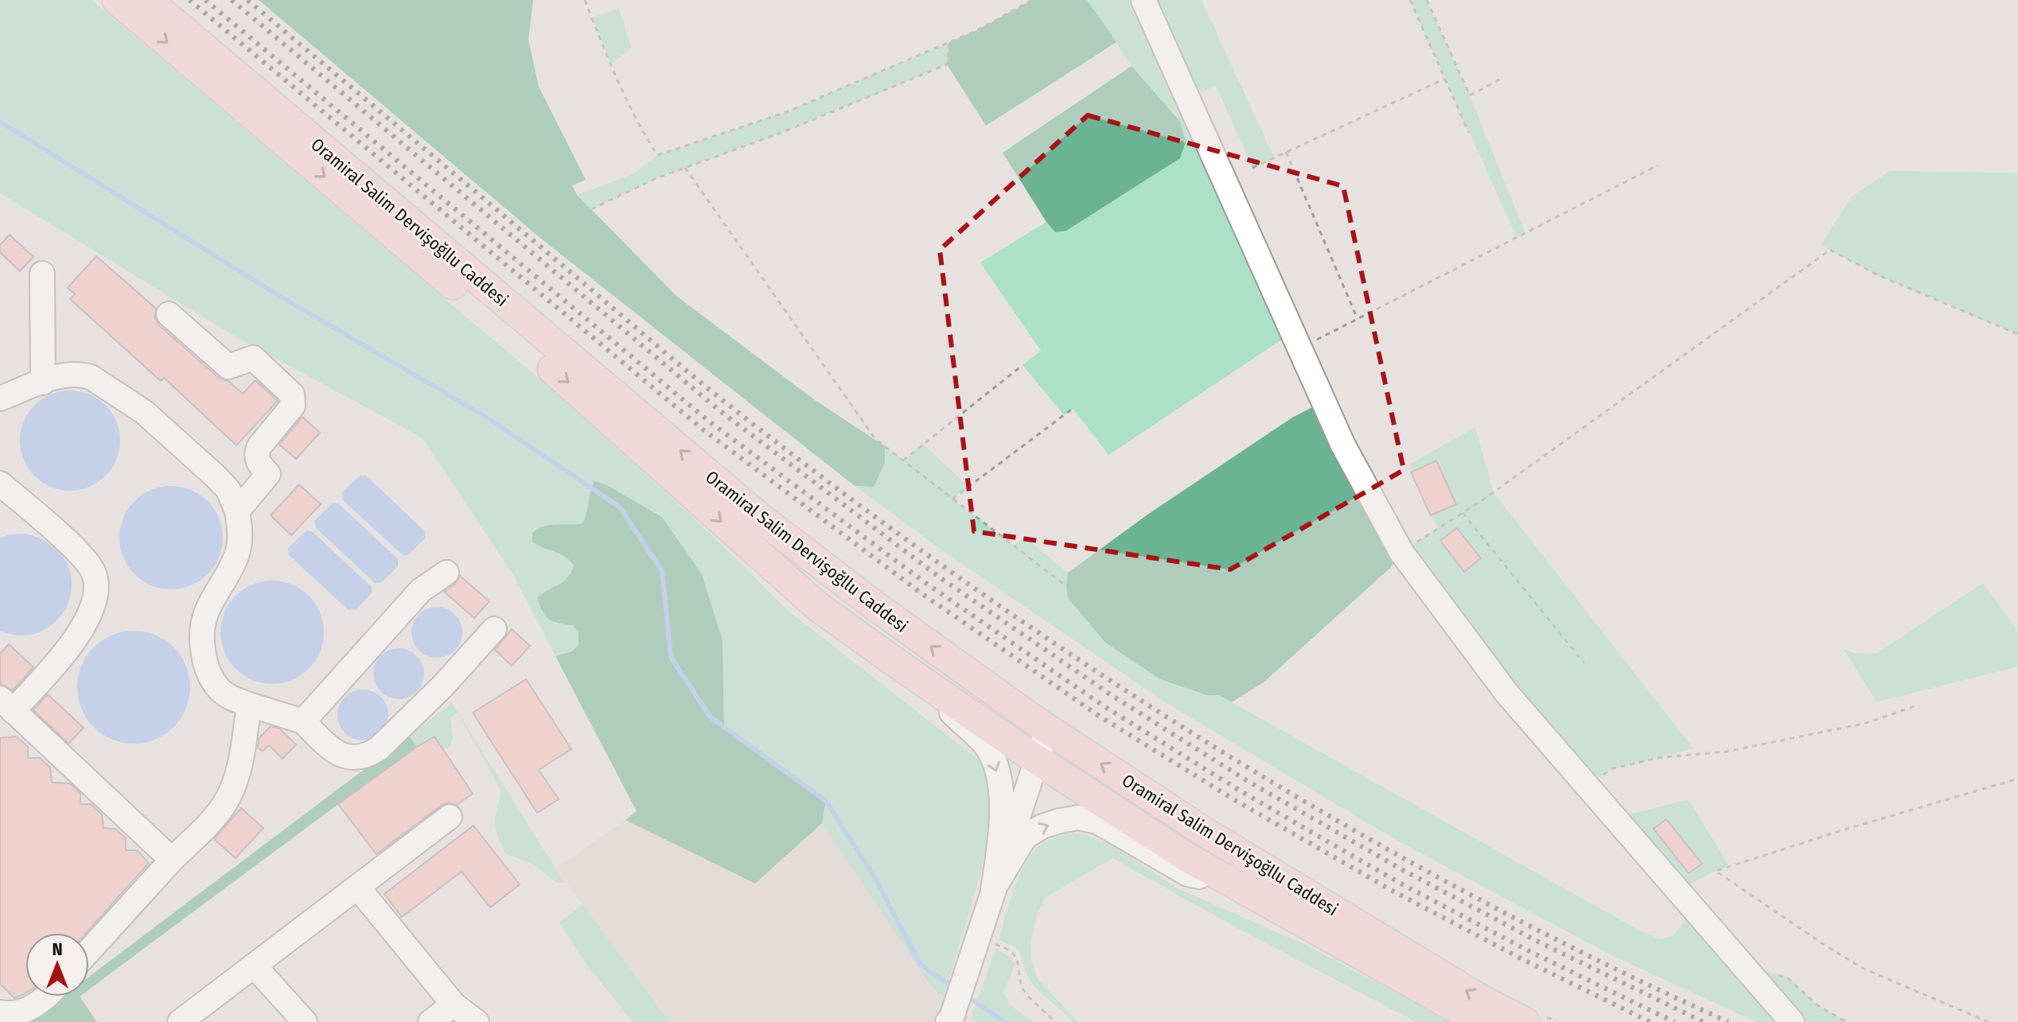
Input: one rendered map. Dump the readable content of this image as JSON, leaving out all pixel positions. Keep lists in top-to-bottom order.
{
  "streets": {
    "main road": ["Oramiral Salim Dervişoğllu Caddesi"]
  },
  "north": "top"
}
